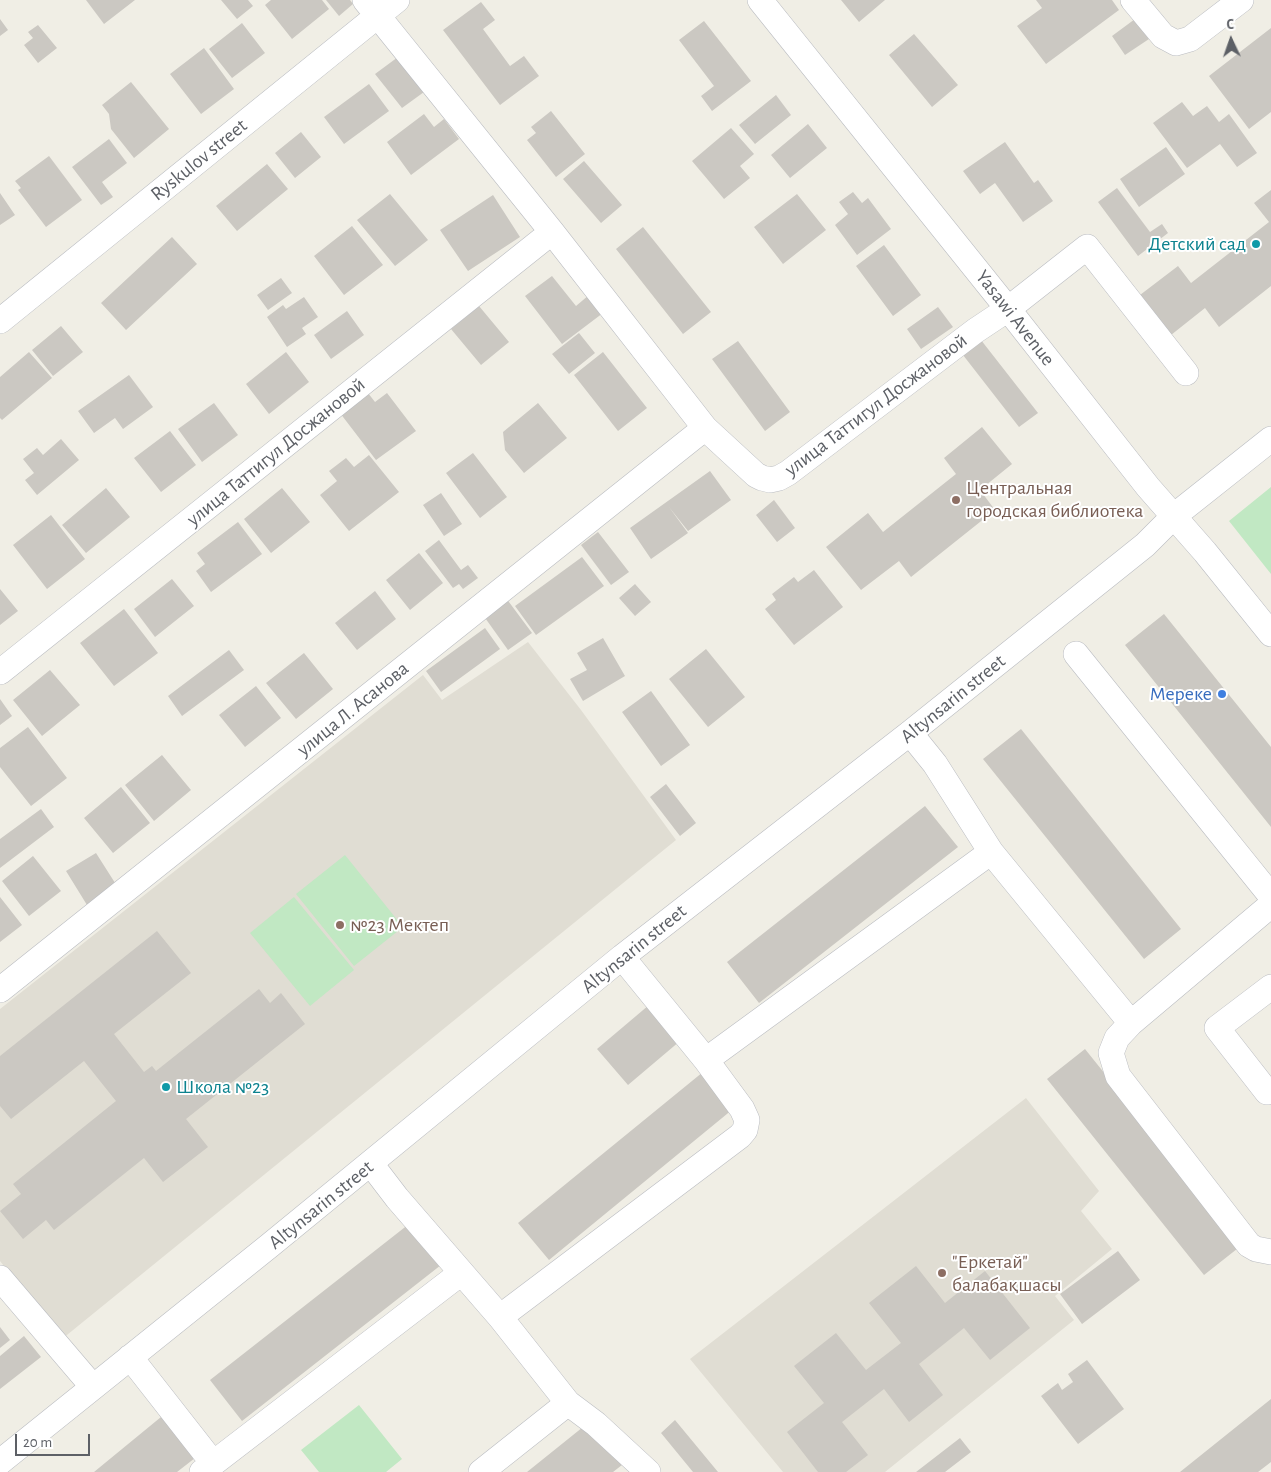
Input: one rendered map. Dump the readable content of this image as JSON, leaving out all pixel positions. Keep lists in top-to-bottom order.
{
  "streets": {
    "street": [
      "Ryskulov street",
      "Yasawi Avenue",
      "улица Таттигул Досжановой",
      "Altynsarin street",
      "улица Л. Асанова"
    ]
  },
  "crossings": [
    ["Ryskulov street", "улица Таттигул Досжановой"],
    ["Yasawi Avenue", "улица Таттигул Досжановой"],
    ["Yasawi Avenue", "Altynsarin street"],
    ["улица Таттигул Досжановой", "улица Л. Асанова"]
  ],
  "places": [
    "Детский сад",
    "Центральная городская библиотека",
    "Мереке",
    "№23 Мектеп",
    "Школа №23",
    "\"Еркетай\" балабақшасы"
  ],
  "scale_bar": "20 m",
  "north": "top"
}
